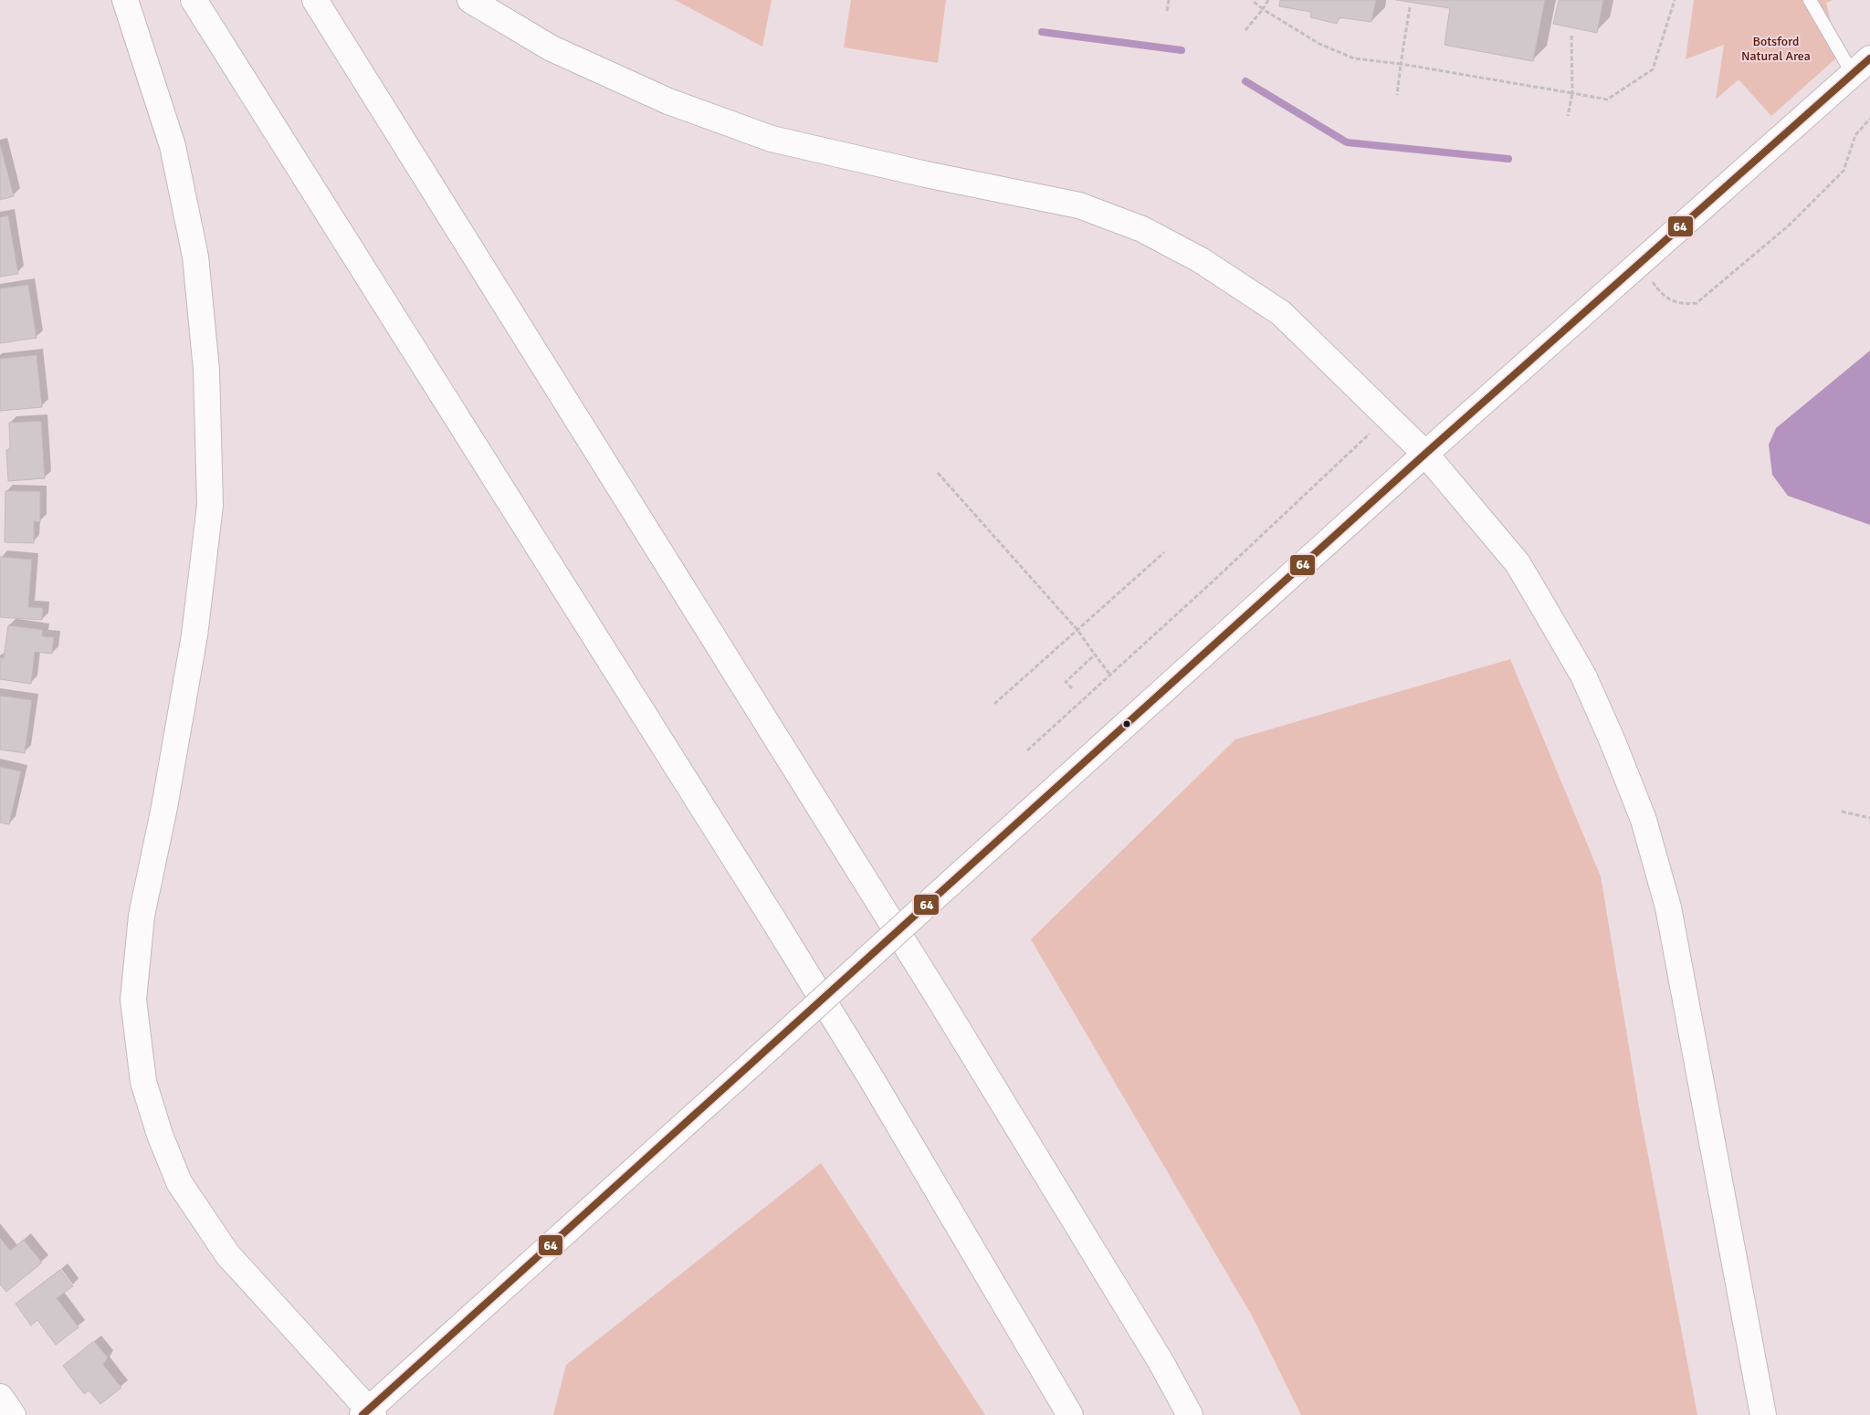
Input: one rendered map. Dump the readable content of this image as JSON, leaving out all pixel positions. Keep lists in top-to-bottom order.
{
  "parks": ["Botsford Natural Area"],
  "lines": ["transit line 64"]
}
